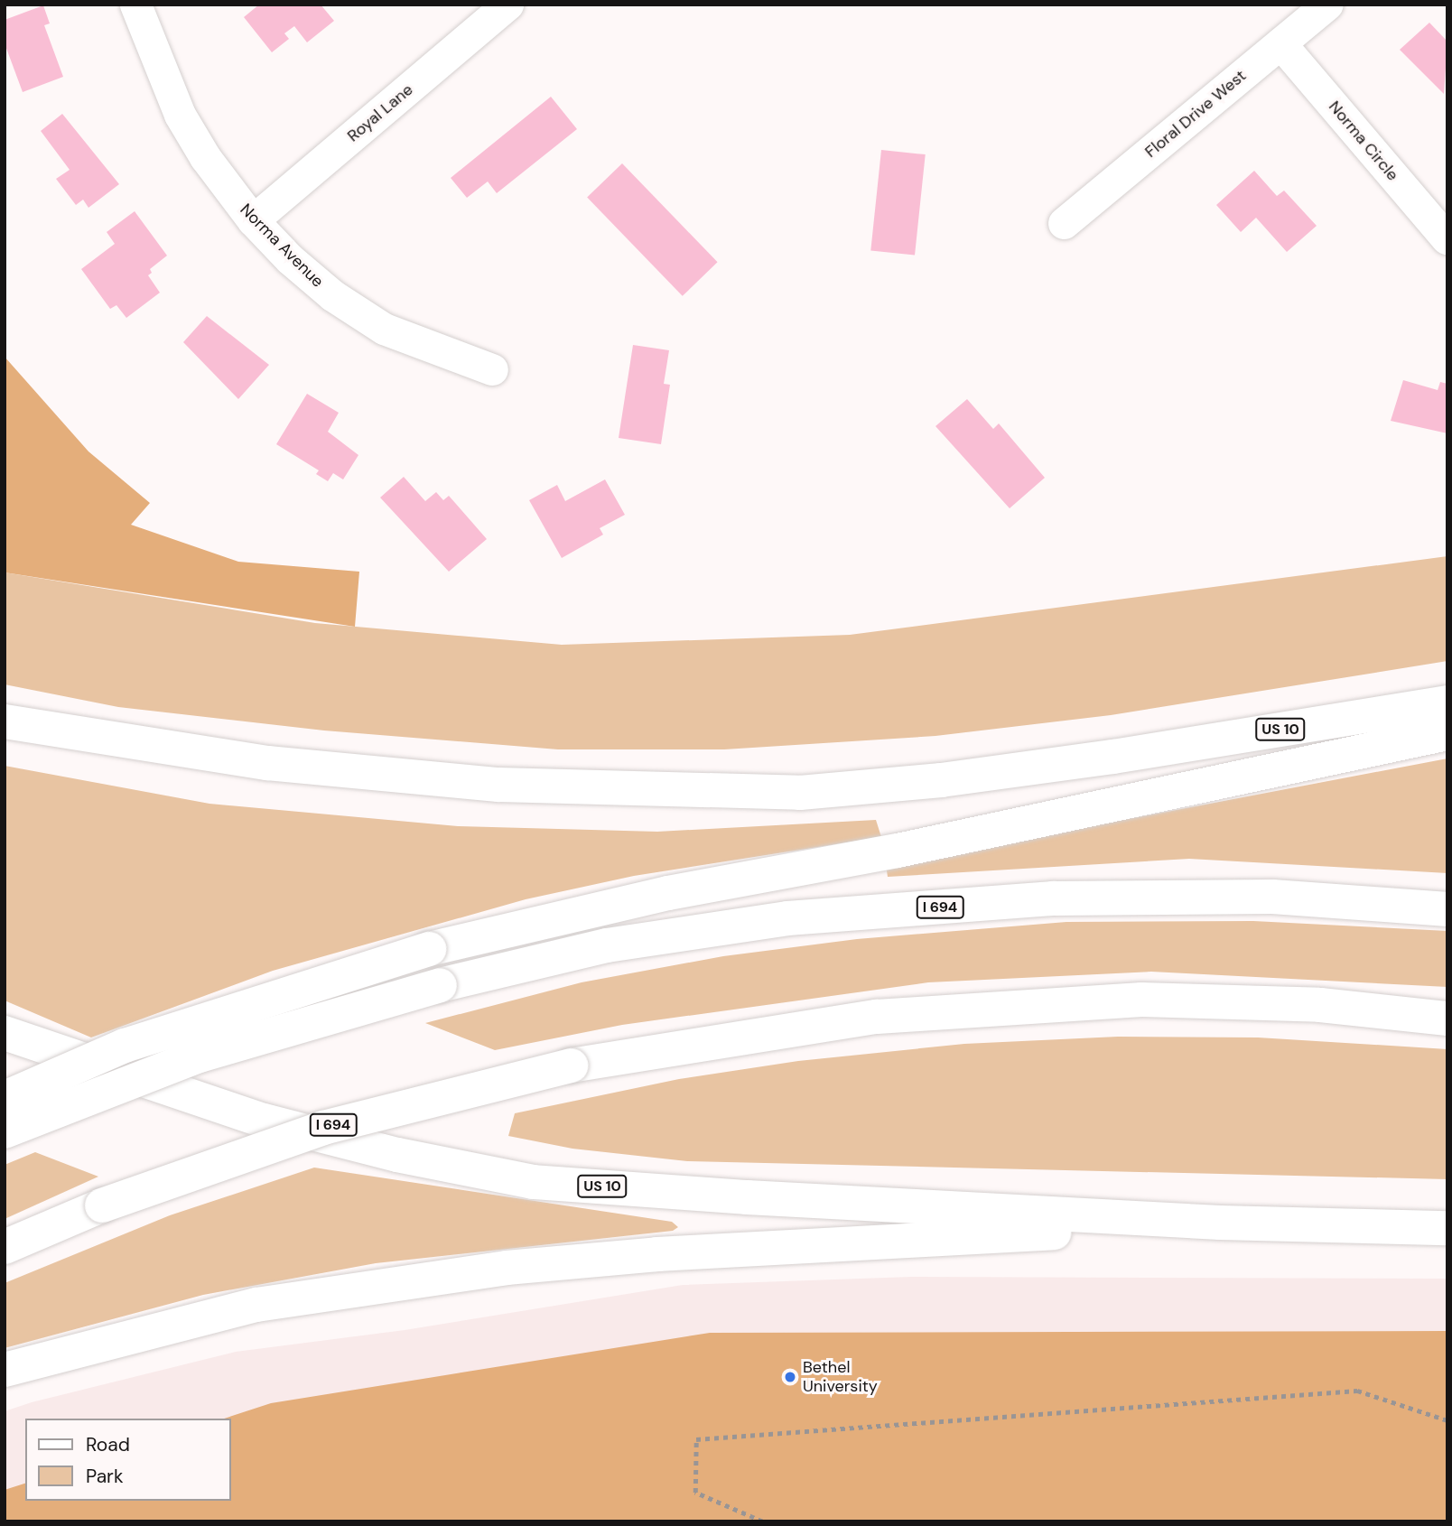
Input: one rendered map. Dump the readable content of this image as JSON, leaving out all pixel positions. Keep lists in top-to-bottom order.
{
  "streets": {
    "highway": ["US 10", "I 694"],
    "street": [
      "Royal Lane",
      "Floral Drive West",
      "Norma Circle",
      "Norma Avenue"
    ]
  },
  "crossings": [
    ["Royal Lane", "Norma Avenue"],
    ["Floral Drive West", "Norma Circle"]
  ],
  "places": ["Bethel University"],
  "legend": ["Road", "Park"]
}
